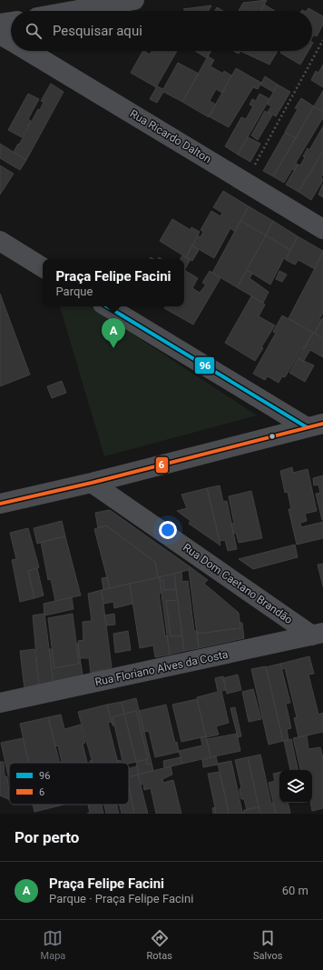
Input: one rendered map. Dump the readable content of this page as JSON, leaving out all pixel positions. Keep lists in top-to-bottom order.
{
  "streets": {
    "street": ["Rua Ricardo Dalton", "Rua Dom Caetano Brandão", "Rua Floriano Alves da Costa"]
  },
  "crossings": [
    ["Rua Dom Caetano Brandão", "Rua Floriano Alves da Costa"]
  ],
  "lines": ["transit line 96", "transit line 6"],
  "legend": ["96", "6"],
  "page": {
    "search": "Pesquisar aqui",
    "popup": ["Praça Felipe Facini", "Parque"],
    "pins": "A",
    "heading": "Por perto",
    "list": [
      {
        "mark": "A",
        "name": "Praça Felipe Facini",
        "note": "Parque · Praça Felipe Facini",
        "value": "60 m"
      }
    ],
    "nav": ["Mapa", "Rotas", "Salvos"]
  }
}
